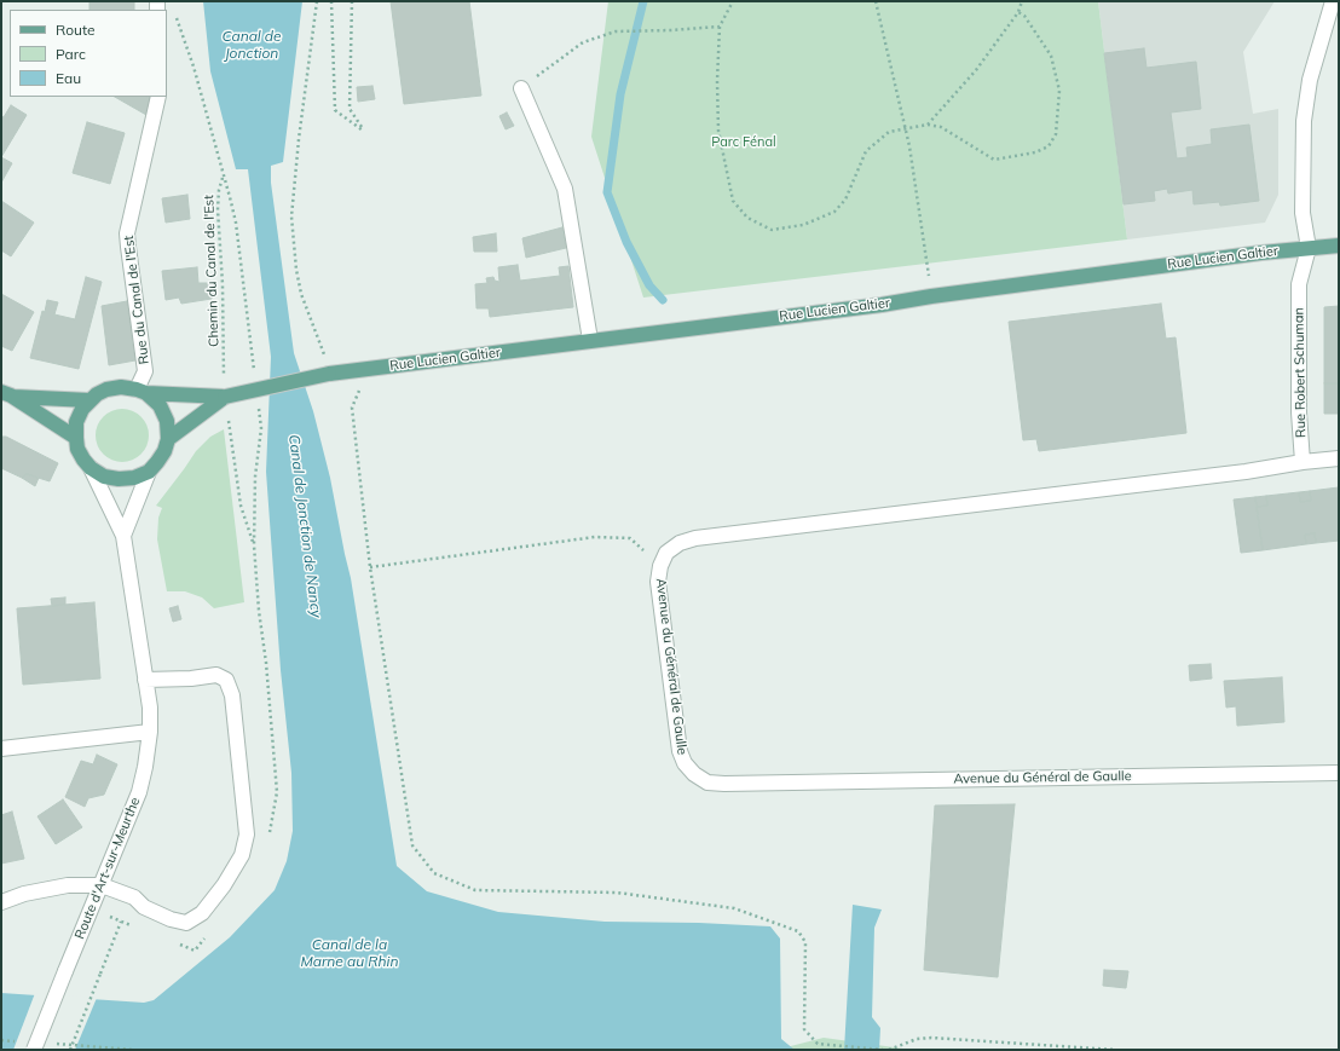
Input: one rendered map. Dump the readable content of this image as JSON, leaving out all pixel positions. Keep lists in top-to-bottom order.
{
  "streets": {
    "main road": ["Rue Lucien Galtier"],
    "street": [
      "Rue du Canal de l'Est",
      "Rue Robert Schuman",
      "Avenue du Général de Gaulle",
      "Route d'Art-sur-Meurthe"
    ],
    "path": ["Chemin du Canal de l'Est"]
  },
  "crossings": [
    ["Rue Lucien Galtier", "Chemin du Canal de l'Est"],
    ["Rue Lucien Galtier", "Rue Robert Schuman"],
    ["Rue Robert Schuman", "Avenue du Général de Gaulle"]
  ],
  "water": ["Canal de Jonction", "Canal de Jonction de Nancy", "Canal de la Marne au Rhin"],
  "parks": ["Parc Fénal"],
  "legend": ["Route", "Parc", "Eau"]
}
